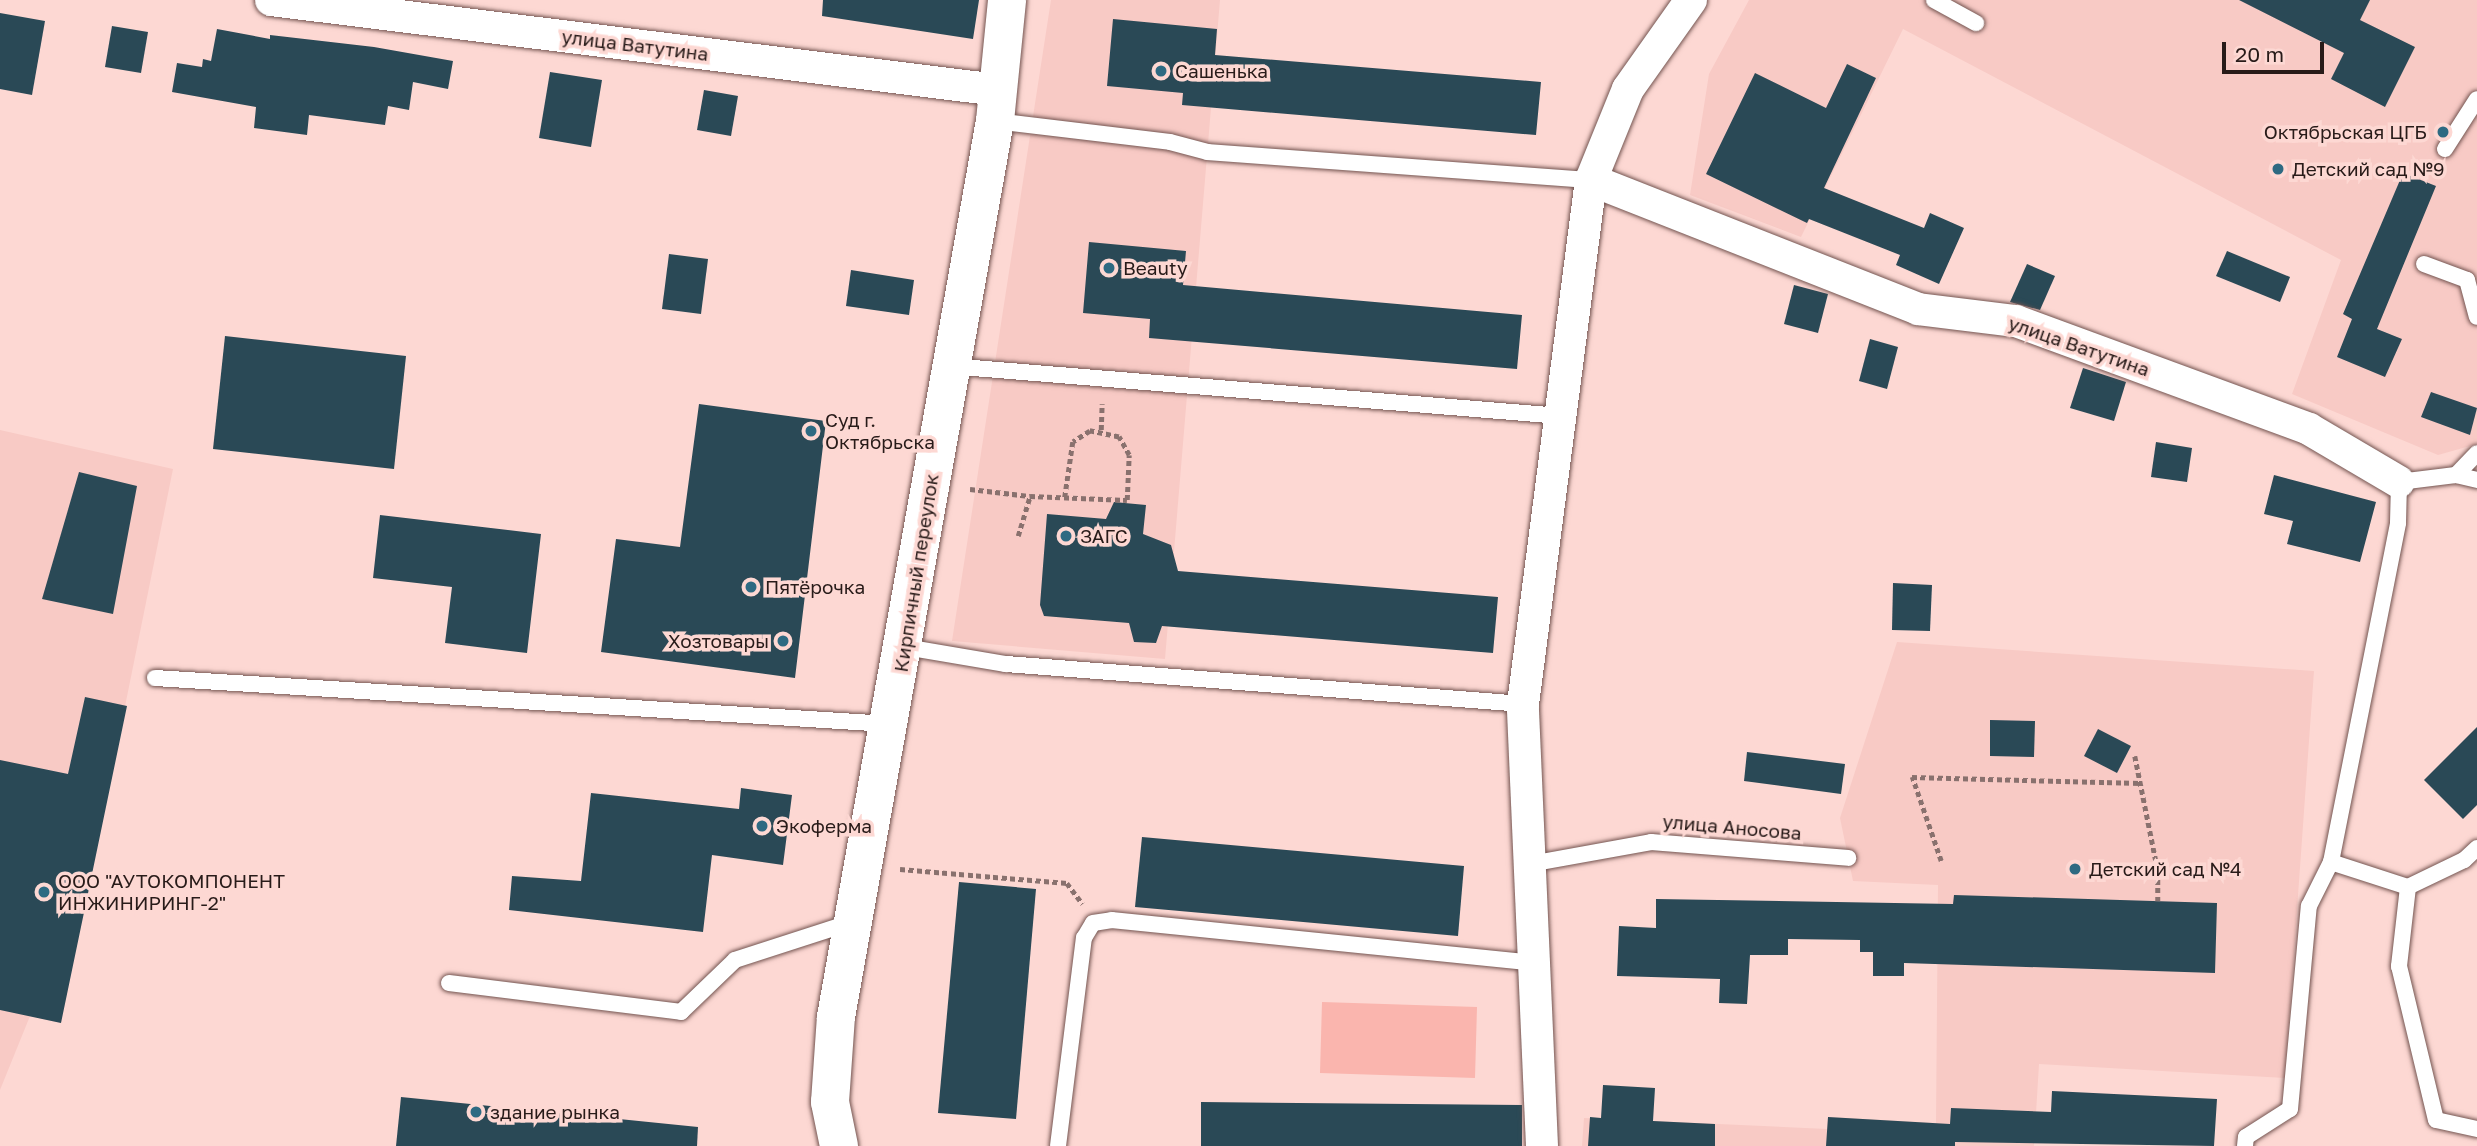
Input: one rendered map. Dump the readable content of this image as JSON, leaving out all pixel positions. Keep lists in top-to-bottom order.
{
  "streets": {
    "main road": ["Кирпичный переулок"],
    "street": ["улица Ватутина"],
    "lane": ["улица Аносова"]
  },
  "crossings": [
    ["улица Ватутина", "Кирпичный переулок"]
  ],
  "places": [
    "Сашенька",
    "Октябрьская ЦГБ",
    "Детский сад №9",
    "Beauty",
    "Суд г. Октябрьска",
    "ЗАГС",
    "Пятёрочка",
    "Хозтовары",
    "Экоферма",
    "Детский сад №4",
    "ООО \"АУТОКОМПОНЕНТ ИНЖИНИРИНГ-2\"",
    "здание рынка"
  ],
  "scale_bar": "20 m"
}
